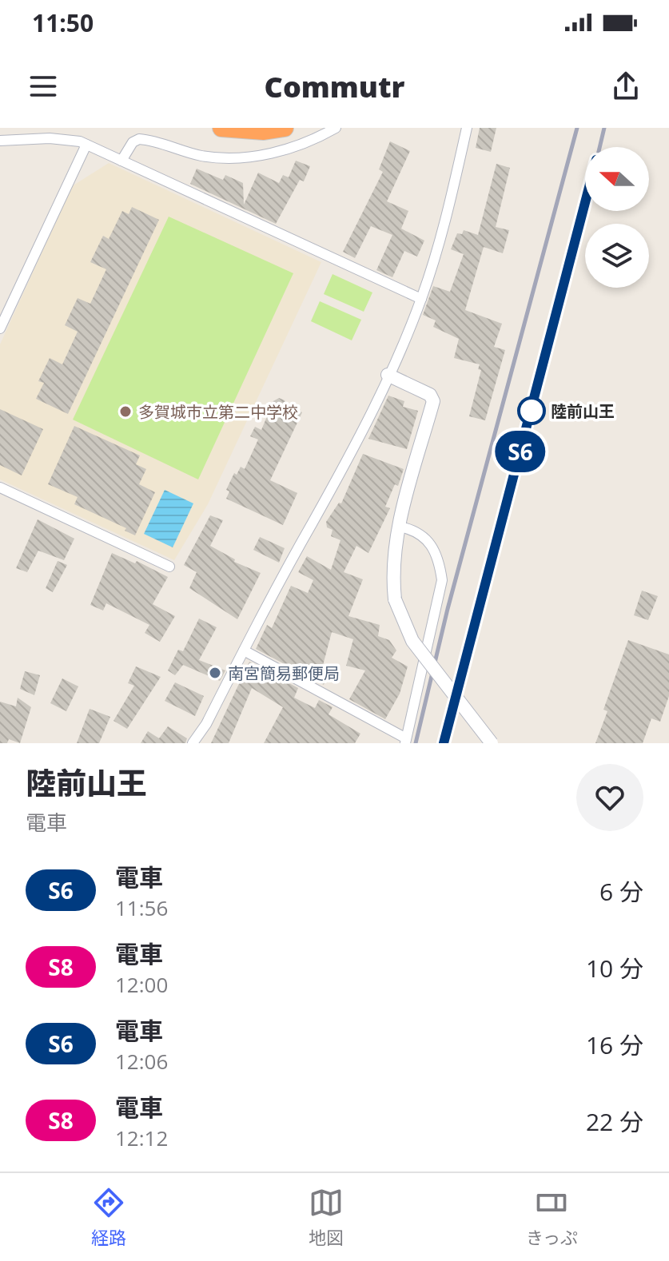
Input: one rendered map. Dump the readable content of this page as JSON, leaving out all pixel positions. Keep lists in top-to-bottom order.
{
  "places": ["陸前山王", "多賀城市立第二中学校", "南宮簡易郵便局"],
  "north": "left",
  "page": {
    "status": "11:50",
    "header": "Commutr",
    "on_map": "S6",
    "heading": ["陸前山王", "電車"],
    "list": [
      {
        "mark": "S6",
        "name": "電車",
        "note": "11:56",
        "value": "6 分"
      },
      {
        "mark": "S8",
        "name": "電車",
        "note": "12:00",
        "value": "10 分"
      },
      {
        "mark": "S6",
        "name": "電車",
        "note": "12:06",
        "value": "16 分"
      },
      {
        "mark": "S8",
        "name": "電車",
        "note": "12:12",
        "value": "22 分"
      }
    ],
    "tabs": ["経路", "地図", "きっぷ"]
  }
}
